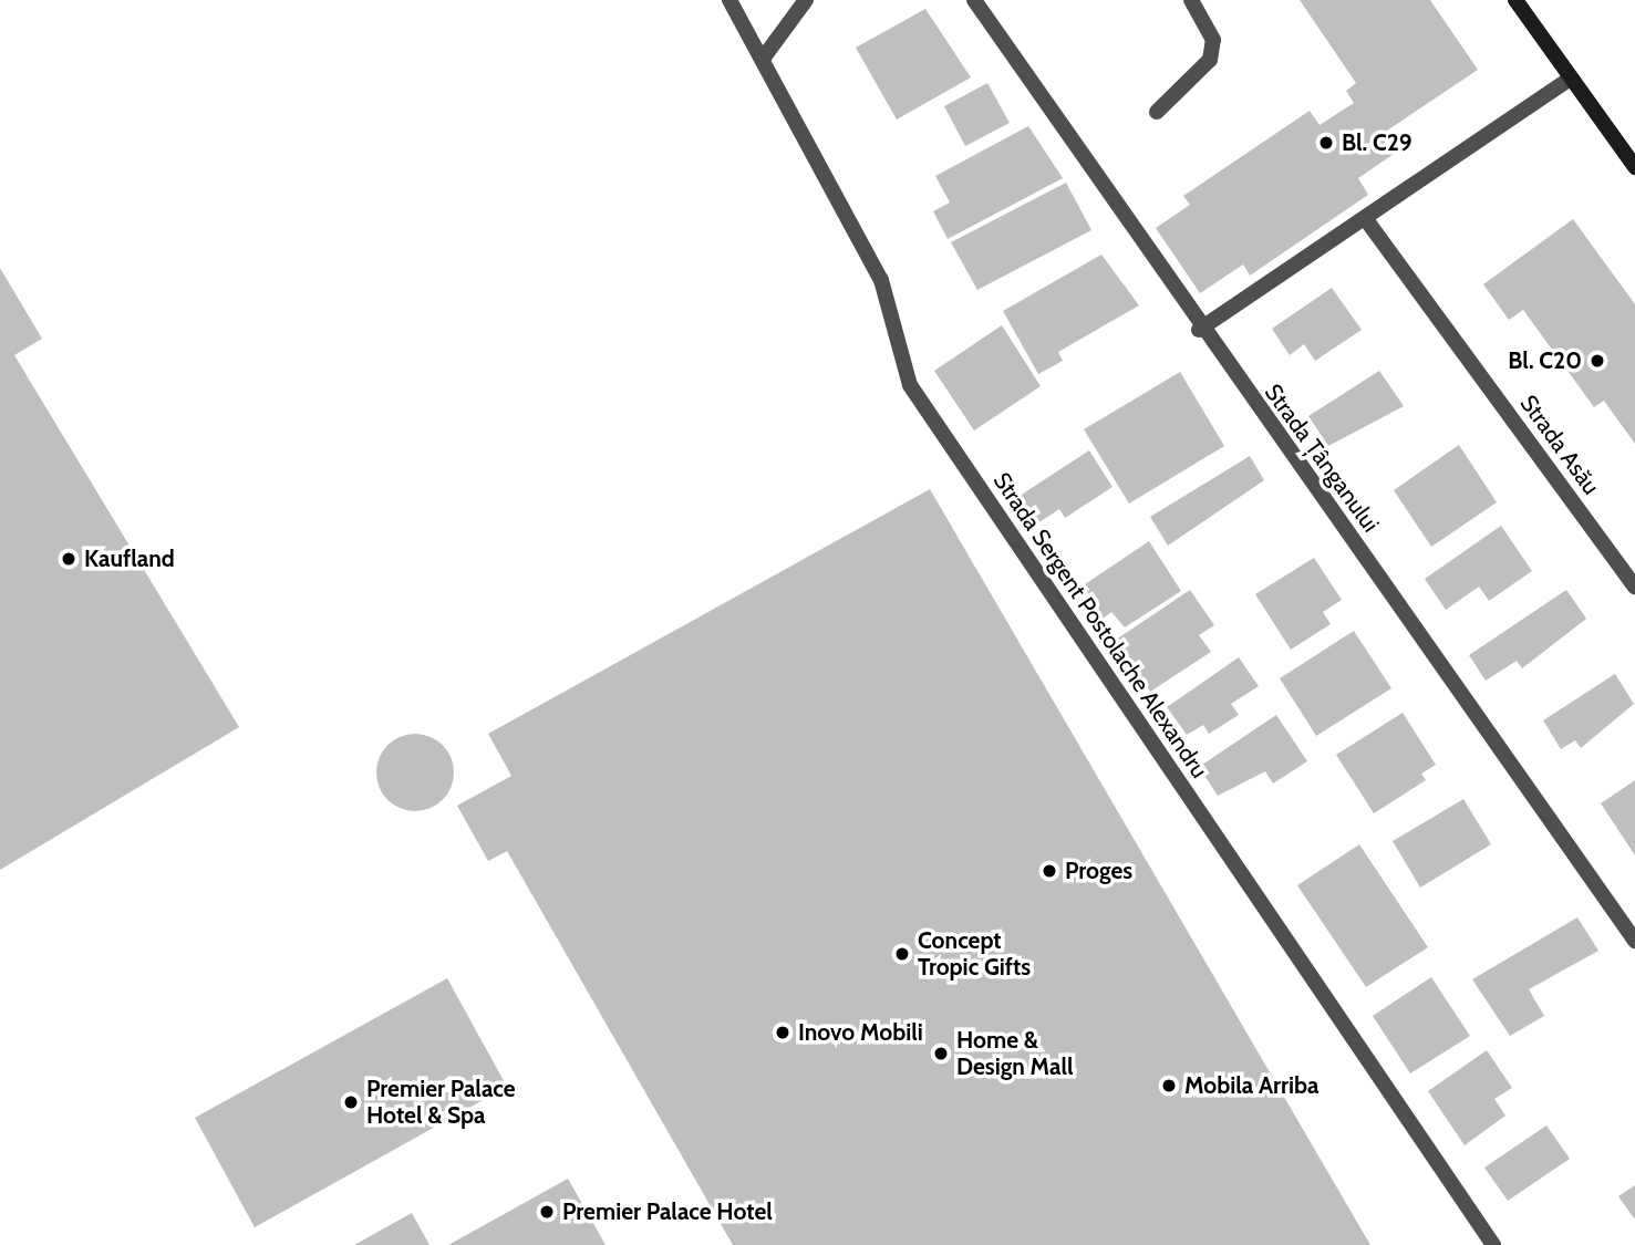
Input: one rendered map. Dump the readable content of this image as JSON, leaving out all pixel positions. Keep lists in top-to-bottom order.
{
  "streets": {
    "street": ["Strada Asău", "Strada Țânganului", "Strada Sergent Postolache Alexandru"]
  },
  "places": [
    "Bl. C29",
    "Bl. C20",
    "Kaufland",
    "Proges",
    "Concept Tropic Gifts",
    "Inovo Mobili",
    "Home & Design Mall",
    "Mobila Arriba",
    "Premier Palace Hotel & Spa",
    "Premier Palace Hotel"
  ]
}
